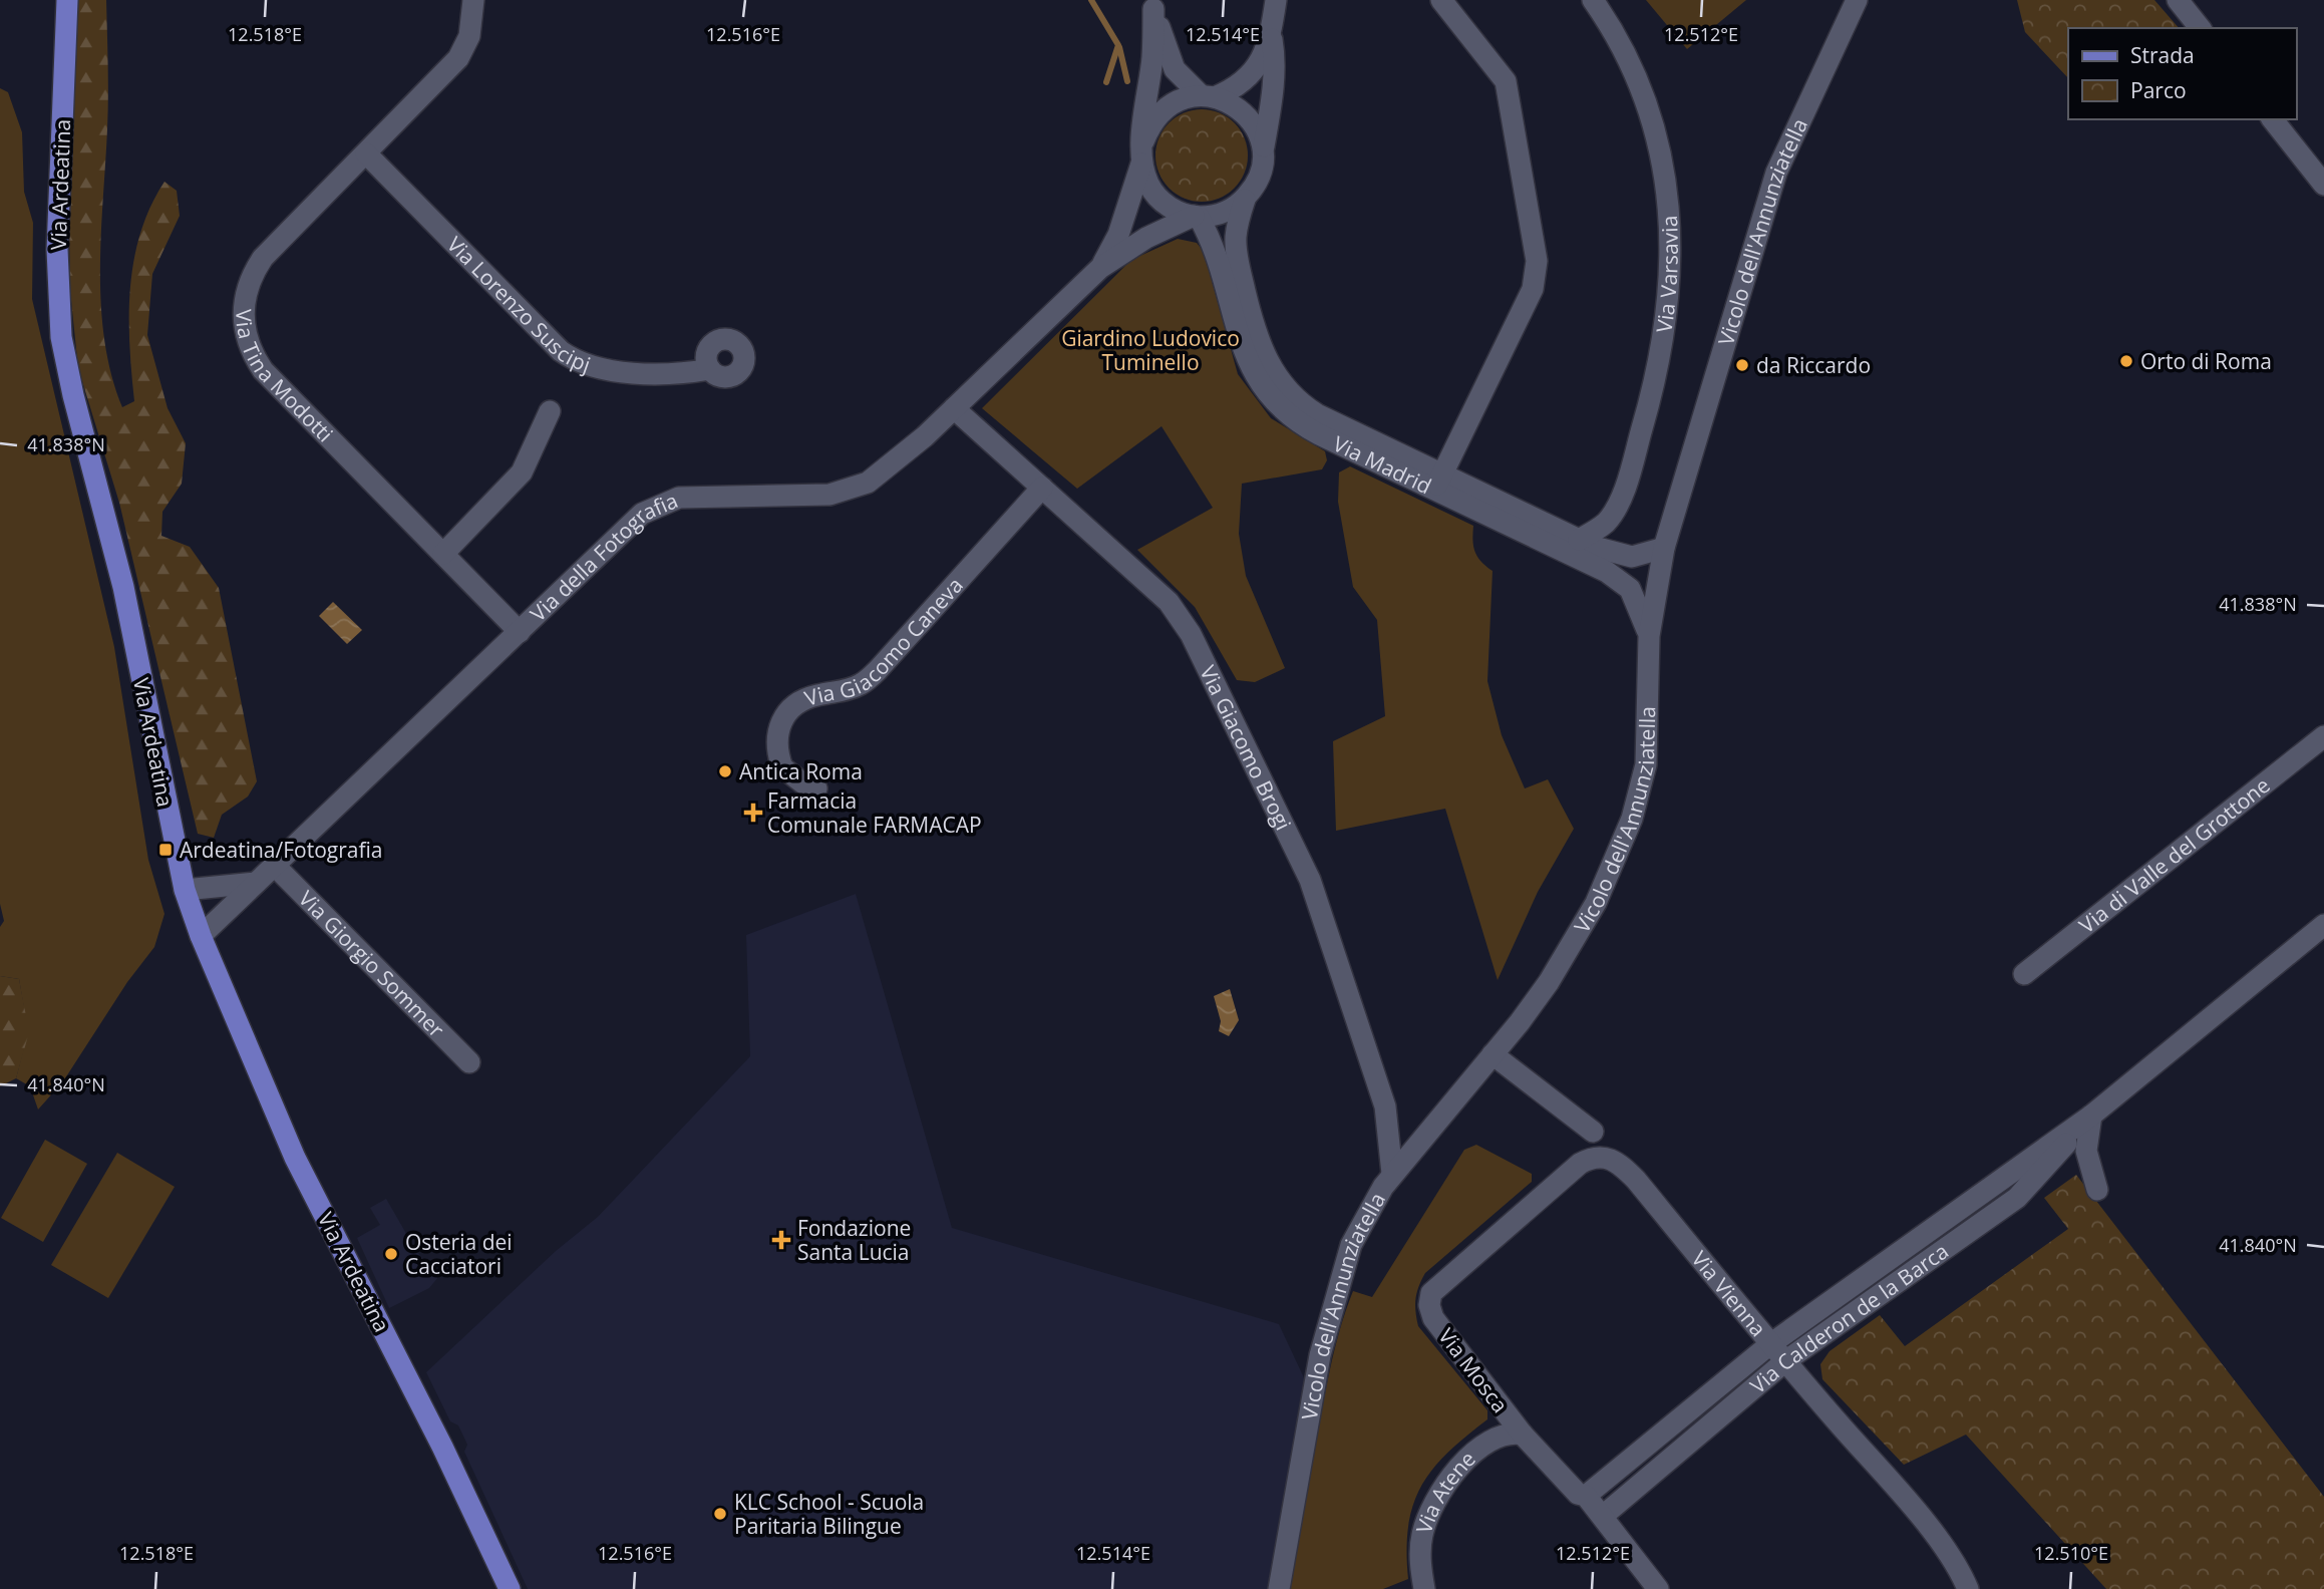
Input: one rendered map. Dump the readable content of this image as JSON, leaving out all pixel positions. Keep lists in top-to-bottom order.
{
  "streets": {
    "main road": ["Via Ardeatina"],
    "street": [
      "Vicolo dell'Annunziatella",
      "Via Varsavia",
      "Via Lorenzo Suscipj",
      "Via Tina Modotti",
      "Via Madrid",
      "Via della Fotografia",
      "Via Giacomo Caneva",
      "Via Giacomo Brogi",
      "Via di Valle del Grottone",
      "Via Giorgio Sommer",
      "Via Vienna",
      "Via Calderon de la Barca",
      "Via Mosca",
      "Via Atene"
    ]
  },
  "crossings": [
    ["Via Ardeatina", "Via della Fotografia"],
    ["Vicolo dell'Annunziatella", "Via Madrid"],
    ["Vicolo dell'Annunziatella", "Via Giacomo Brogi"],
    ["Via Varsavia", "Via Madrid"],
    ["Via Lorenzo Suscipj", "Via Tina Modotti"],
    ["Via Tina Modotti", "Via della Fotografia"],
    ["Via Madrid", "Via della Fotografia"],
    ["Via della Fotografia", "Via Giacomo Brogi"],
    ["Via della Fotografia", "Via Giorgio Sommer"],
    ["Via Giacomo Caneva", "Via Giacomo Brogi"],
    ["Via Vienna", "Via Calderon de la Barca"],
    ["Via Vienna", "Via Mosca"],
    ["Via Calderon de la Barca", "Via Mosca"],
    ["Via Mosca", "Via Atene"]
  ],
  "parks": ["Giardino Ludovico Tuminello"],
  "places": {
    "other": [
      "Orto di Roma",
      "da Riccardo",
      "Antica Roma",
      "Osteria dei Cacciatori",
      "KLC School - Scuola Paritaria Bilingue"
    ],
    "health": ["Farmacia Comunale FARMACAP", "Fondazione Santa Lucia"],
    "transit": ["Ardeatina/Fotografia"]
  },
  "legend": ["Strada", "Parco"],
  "coordinates": [
    "12.518°E",
    "12.516°E",
    "12.514°E",
    "12.512°E",
    "41.838°N",
    "41.840°N",
    "12.510°E"
  ]
}
